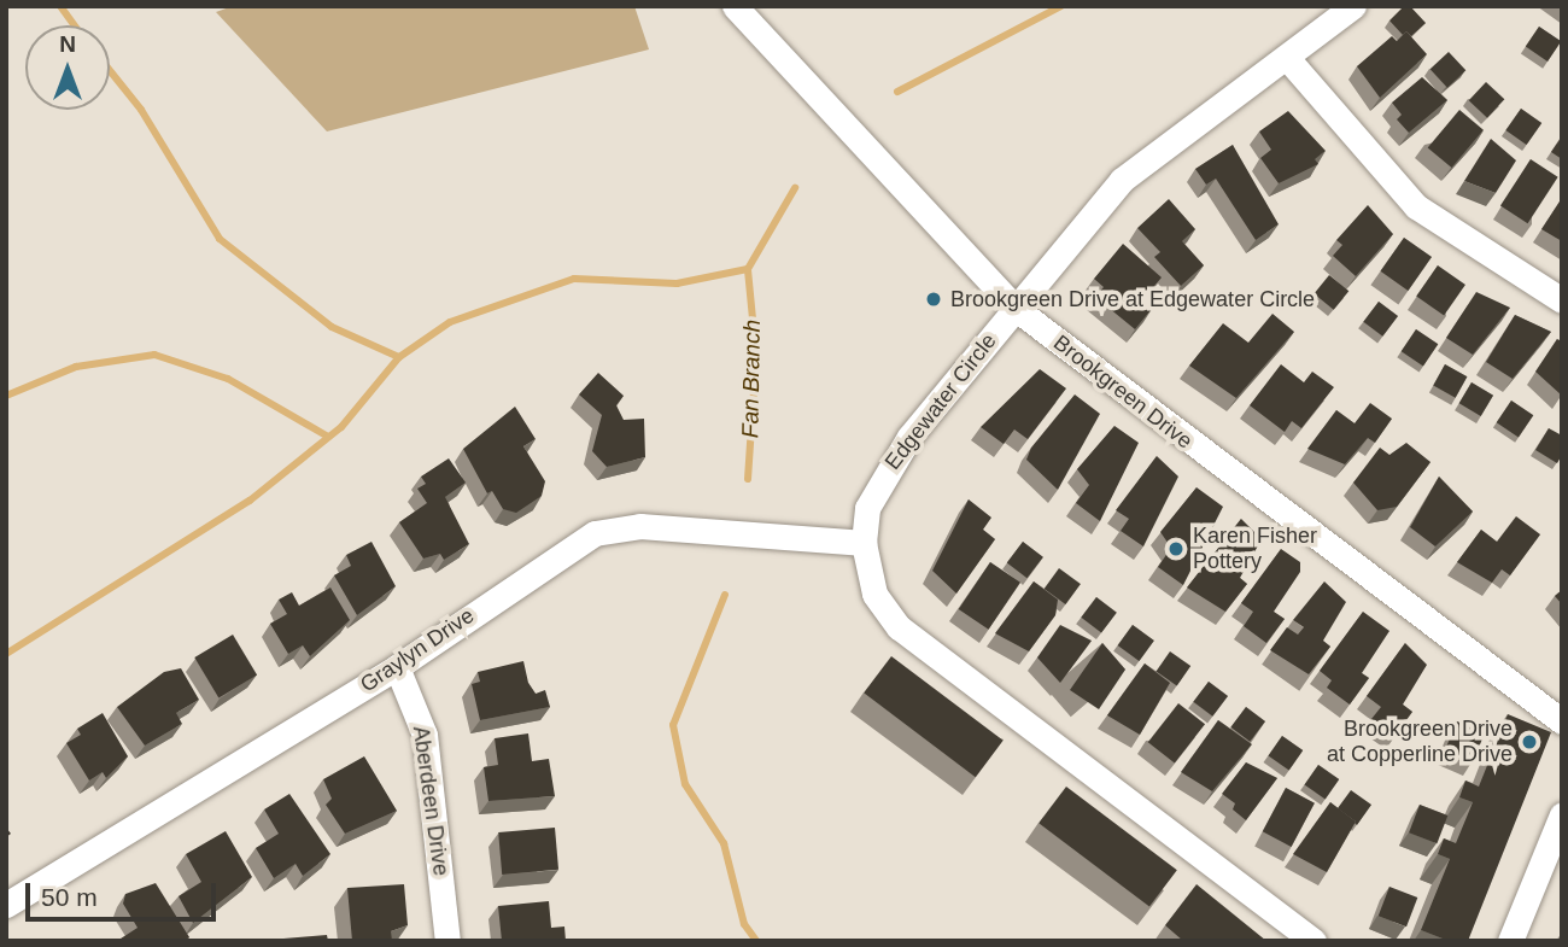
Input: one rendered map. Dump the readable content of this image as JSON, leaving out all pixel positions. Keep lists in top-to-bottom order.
{
  "streets": {
    "street": [
      "Brookgreen Drive",
      "Edgewater Circle",
      "Graylyn Drive",
      "Aberdeen Drive"
    ]
  },
  "crossings": [
    ["Brookgreen Drive", "Edgewater Circle"],
    ["Edgewater Circle", "Graylyn Drive"],
    ["Graylyn Drive", "Aberdeen Drive"]
  ],
  "water": ["Fan Branch"],
  "places": ["Brookgreen Drive at Edgewater Circle", "Karen Fisher Pottery", "Brookgreen Drive at Copperline Drive"],
  "scale_bar": "50 m",
  "north": "top"
}
